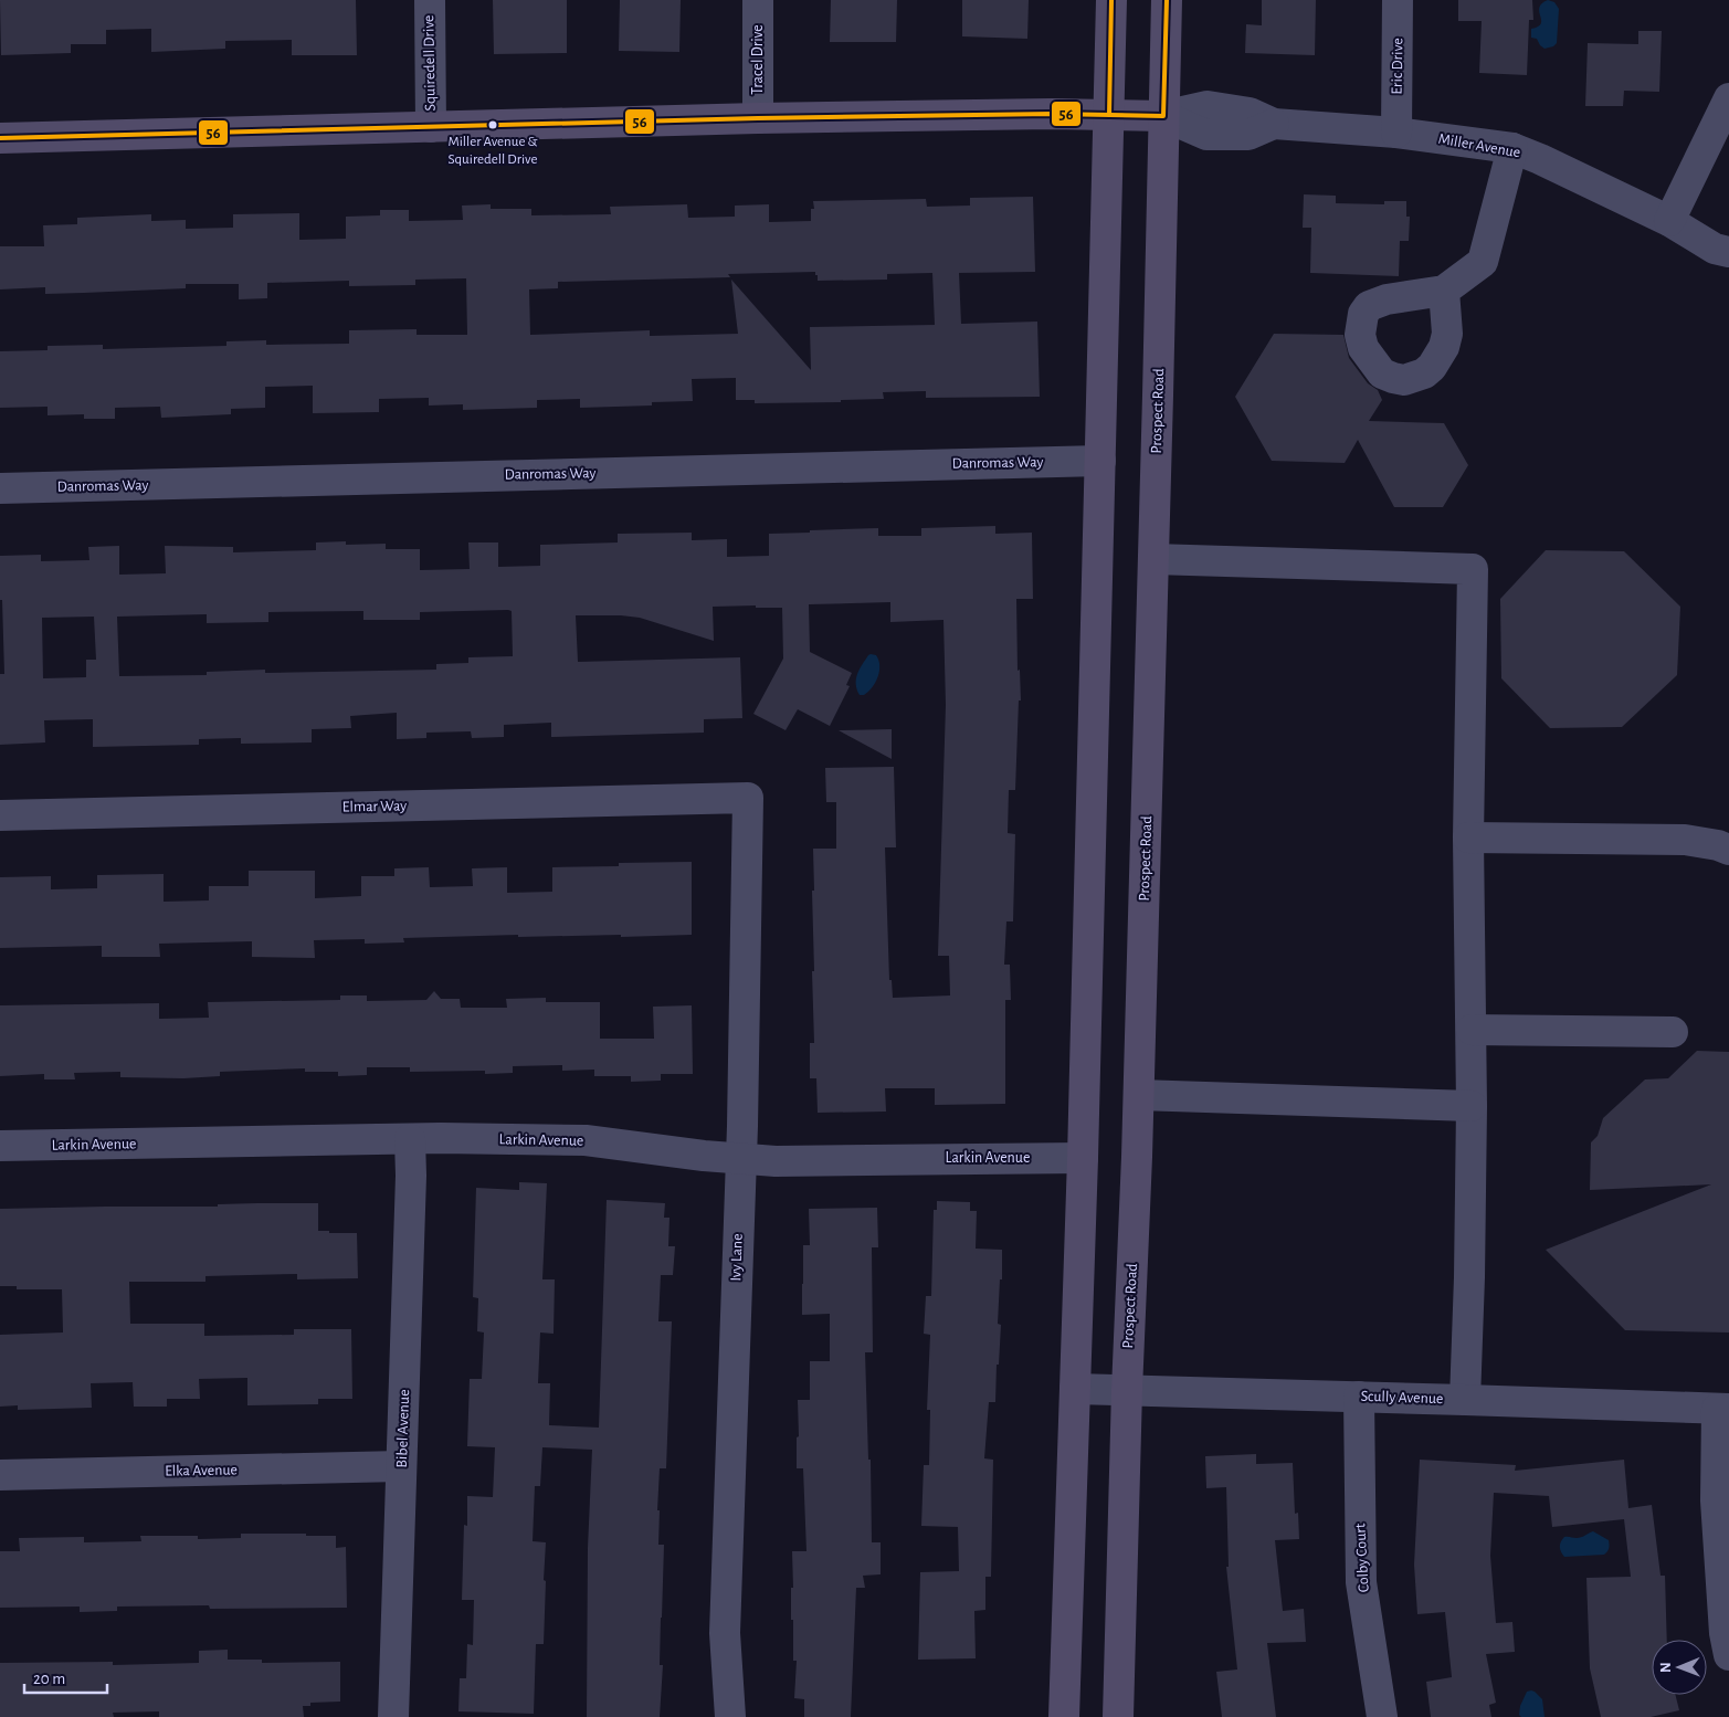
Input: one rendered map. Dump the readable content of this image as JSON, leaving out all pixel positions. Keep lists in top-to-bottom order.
{
  "streets": {
    "main road": ["Miller Avenue", "Prospect Road"],
    "street": [
      "Tracel Drive",
      "Squiredell Drive",
      "Eric Drive",
      "Danromas Way",
      "Elmar Way",
      "Larkin Avenue",
      "Ivy Lane",
      "Scully Avenue",
      "Bibel Avenue",
      "Elka Avenue",
      "Colby Court"
    ]
  },
  "crossings": [
    ["Tracel Drive", "Miller Avenue"],
    ["Squiredell Drive", "Miller Avenue"],
    ["Eric Drive", "Miller Avenue"],
    ["Miller Avenue", "Prospect Road"],
    ["Prospect Road", "Scully Avenue"],
    ["Elmar Way", "Ivy Lane"],
    ["Larkin Avenue", "Ivy Lane"],
    ["Larkin Avenue", "Bibel Avenue"],
    ["Scully Avenue", "Colby Court"],
    ["Bibel Avenue", "Elka Avenue"]
  ],
  "places": ["Miller Avenue & Squiredell Drive"],
  "lines": ["transit line 56"],
  "scale_bar": "20 m",
  "north": "left"
}
